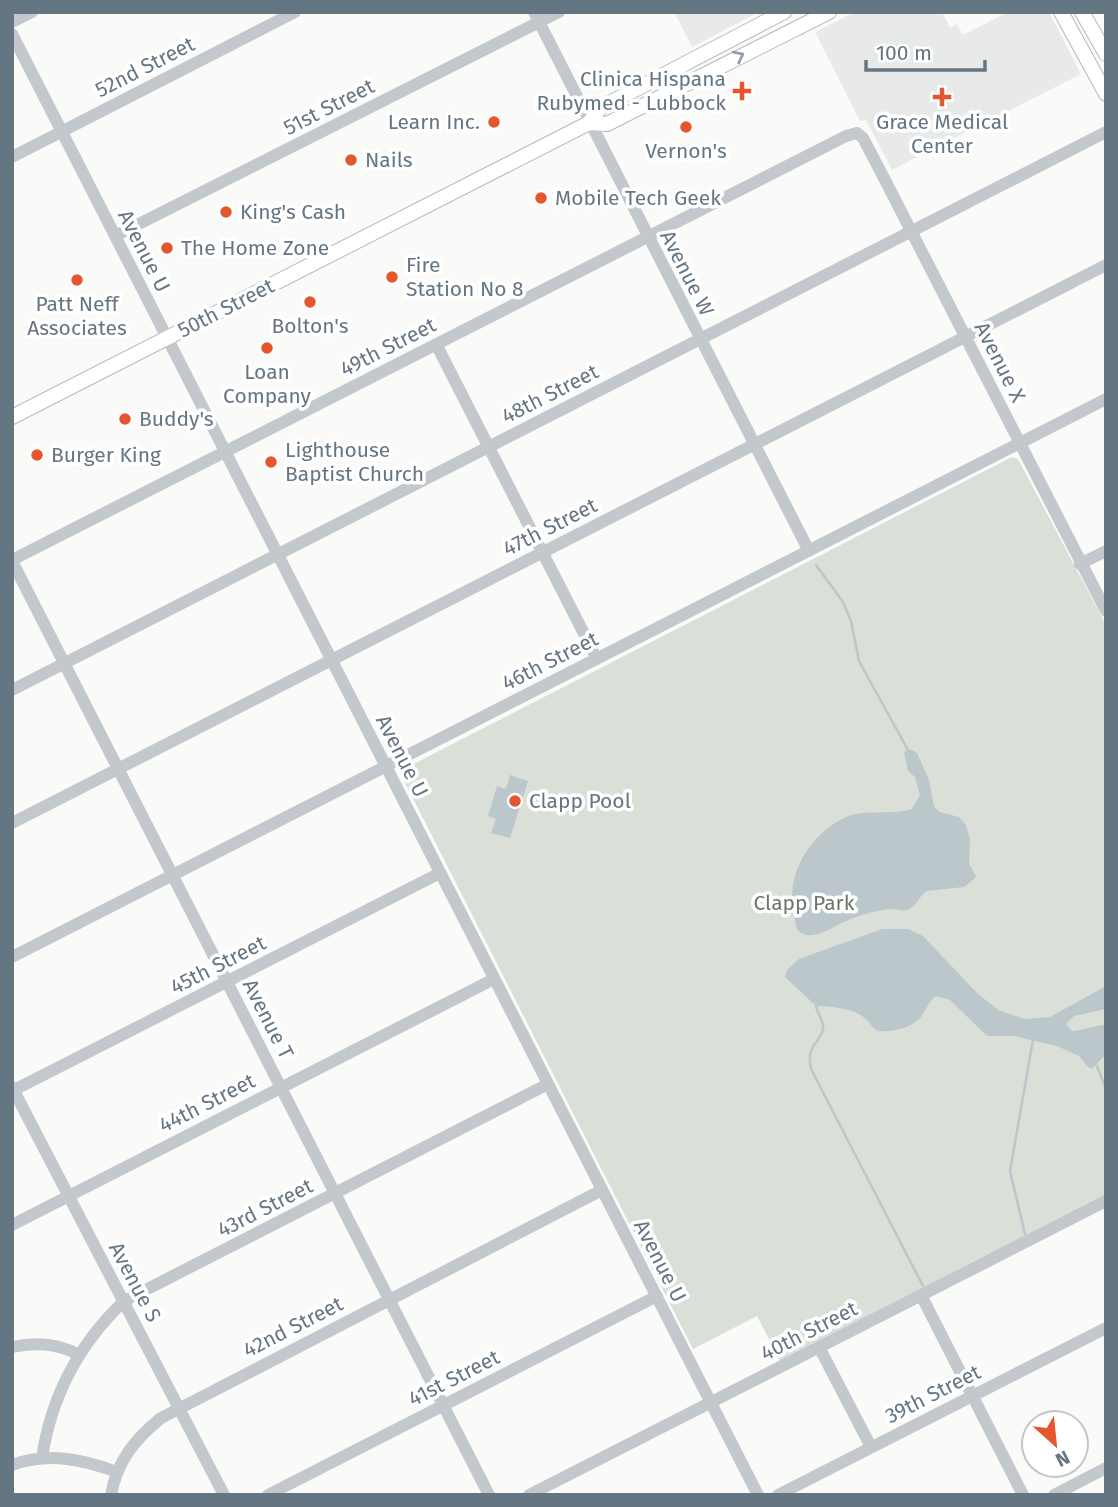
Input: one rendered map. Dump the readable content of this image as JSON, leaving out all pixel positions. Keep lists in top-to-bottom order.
{
  "streets": {
    "main road": ["50th Street"],
    "street": [
      "52nd Street",
      "51st Street",
      "Avenue U",
      "Avenue W",
      "49th Street",
      "Avenue X",
      "48th Street",
      "47th Street",
      "46th Street",
      "45th Street",
      "Avenue T",
      "44th Street",
      "43rd Street",
      "Avenue S",
      "42nd Street",
      "40th Street",
      "41st Street",
      "39th Street"
    ]
  },
  "crossings": [
    ["52nd Street", "Avenue U"],
    ["51st Street", "Avenue U"],
    ["51st Street", "Avenue W"],
    ["Avenue U", "50th Street"],
    ["Avenue U", "49th Street"],
    ["Avenue U", "48th Street"],
    ["Avenue U", "47th Street"],
    ["Avenue U", "46th Street"],
    ["Avenue U", "45th Street"],
    ["Avenue U", "44th Street"],
    ["Avenue U", "43rd Street"],
    ["Avenue U", "42nd Street"],
    ["Avenue U", "40th Street"],
    ["Avenue U", "41st Street"],
    ["Avenue W", "50th Street"],
    ["Avenue W", "49th Street"],
    ["Avenue W", "48th Street"],
    ["Avenue W", "47th Street"],
    ["Avenue W", "46th Street"],
    ["49th Street", "Avenue X"],
    ["49th Street", "Avenue T"],
    ["Avenue X", "48th Street"],
    ["Avenue X", "47th Street"],
    ["Avenue X", "46th Street"],
    ["48th Street", "Avenue T"],
    ["47th Street", "Avenue T"],
    ["46th Street", "Avenue T"],
    ["45th Street", "Avenue T"],
    ["45th Street", "Avenue S"],
    ["Avenue T", "44th Street"],
    ["Avenue T", "43rd Street"],
    ["Avenue T", "42nd Street"],
    ["Avenue T", "41st Street"],
    ["44th Street", "Avenue S"],
    ["43rd Street", "Avenue S"],
    ["Avenue S", "42nd Street"]
  ],
  "parks": ["Clapp Park"],
  "places": {
    "health": ["Clinica Hispana Rubymed - Lubbock", "Grace Medical Center"],
    "other": [
      "Learn Inc.",
      "Vernon's",
      "Nails",
      "Mobile Tech Geek",
      "King's Cash",
      "The Home Zone",
      "Fire Station No 8",
      "Patt Neff Associates",
      "Bolton's",
      "Loan Company",
      "Buddy's",
      "Burger King",
      "Lighthouse Baptist Church",
      "Clapp Pool"
    ]
  },
  "scale_bar": "100 m",
  "north": "bottom right"
}
